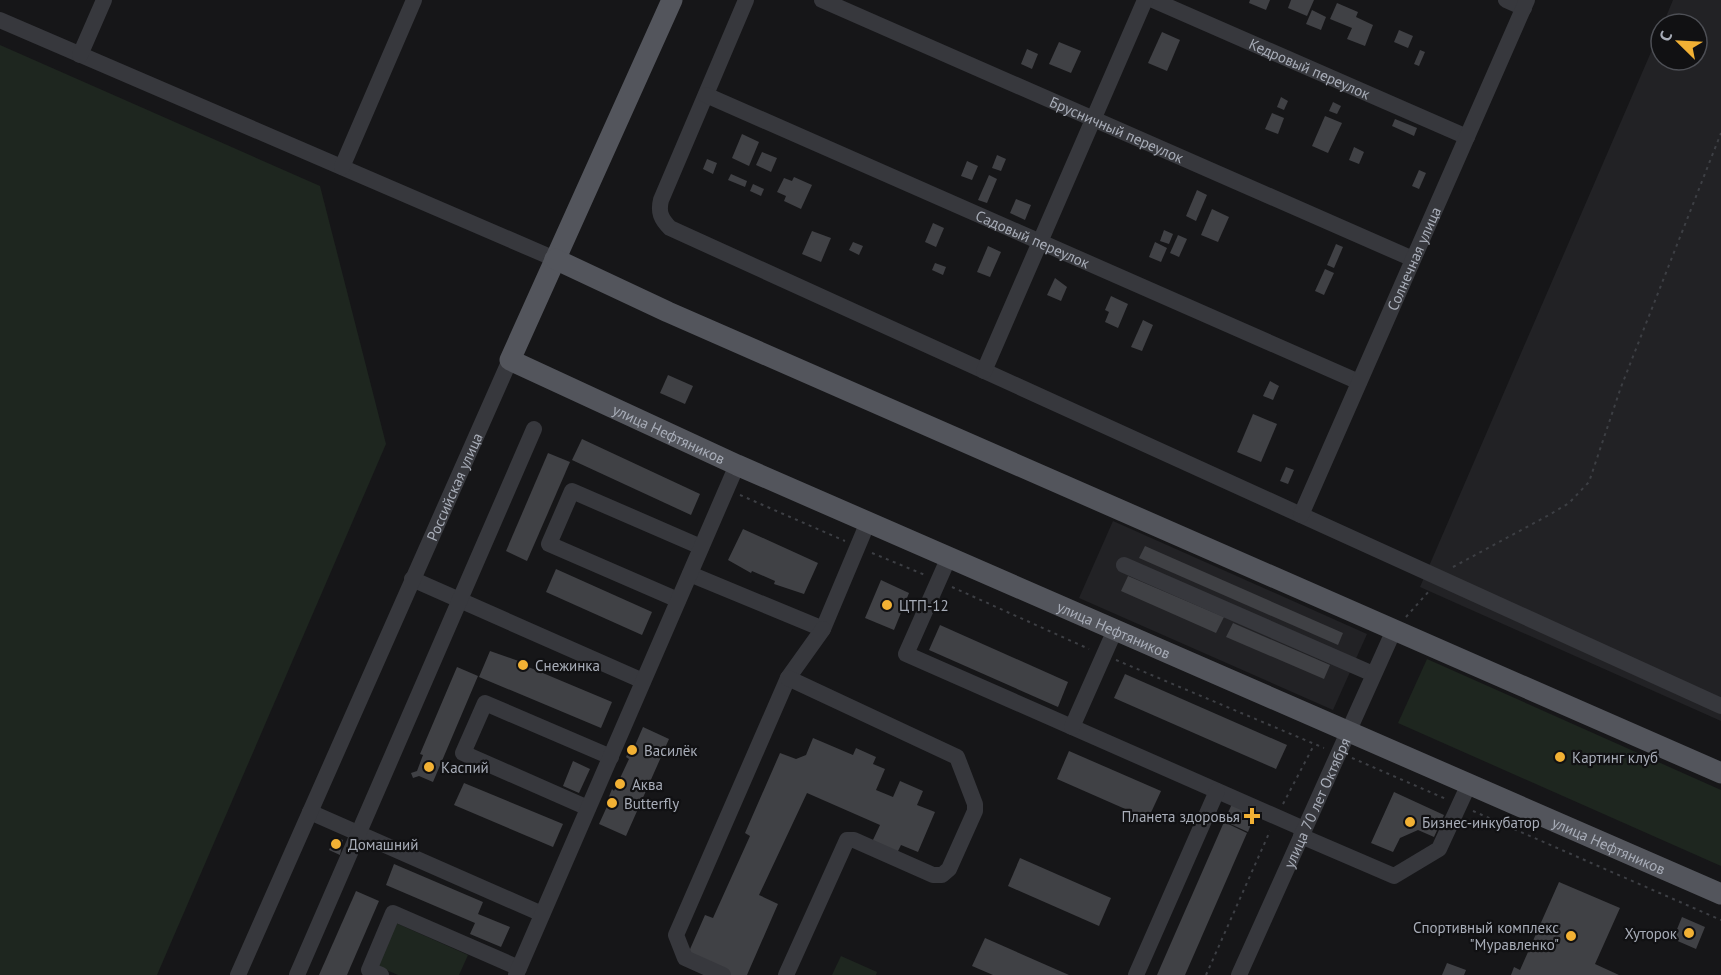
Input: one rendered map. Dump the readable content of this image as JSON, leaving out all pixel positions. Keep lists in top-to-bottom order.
{
  "streets": {
    "main road": ["улица Нефтяников", "Российская улица"],
    "street": [
      "Кедровый переулок",
      "Брусничный переулок",
      "Садовый переулок",
      "Солнечная улица",
      "улица 70 лет Октября"
    ]
  },
  "crossings": [
    ["Кедровый переулок", "Солнечная улица"],
    ["Брусничный переулок", "Солнечная улица"],
    ["Садовый переулок", "Солнечная улица"],
    ["улица Нефтяников", "Российская улица"],
    ["улица Нефтяников", "улица 70 лет Октября"]
  ],
  "places": {
    "other": [
      "ЦТП-12",
      "Снежинка",
      "Василёк",
      "Картинг клуб",
      "Каспий",
      "Аква",
      "Butterfly",
      "Бизнес-инкубатор",
      "Домашний",
      "Хуторок",
      "Спортивный комплекс \"Муравленко\""
    ],
    "health": ["Планета здоровья"]
  },
  "north": "top left"
}
